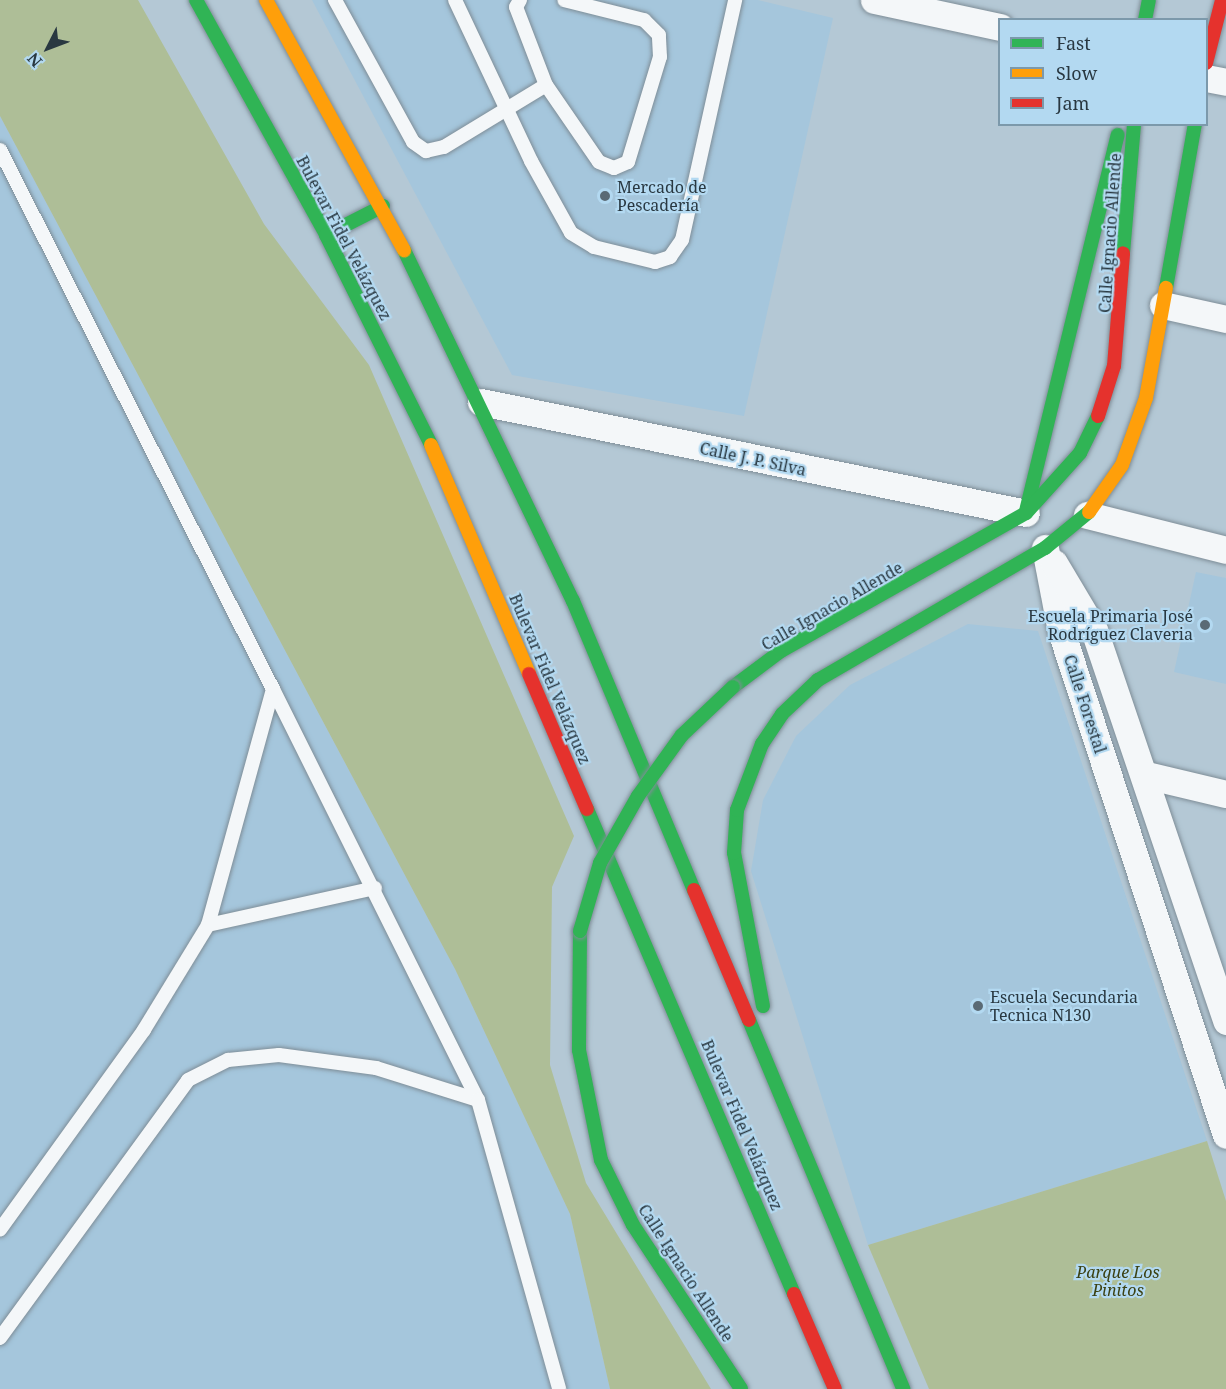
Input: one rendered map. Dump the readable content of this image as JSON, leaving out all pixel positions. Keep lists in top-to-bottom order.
{
  "streets": {
    "main road": ["Calle Ignacio Allende", "Bulevar Fidel Velázquez"],
    "street": ["Calle J. P. Silva", "Calle Forestal"]
  },
  "crossings": [
    ["Calle Ignacio Allende", "Calle J. P. Silva"]
  ],
  "parks": ["Parque Los Pinitos"],
  "places": ["Mercado de Pescadería", "Escuela Primaria José Rodríguez Claveria", "Escuela Secundaria Tecnica N130"],
  "legend": ["Fast", "Slow", "Jam"],
  "north": "bottom left"
}
